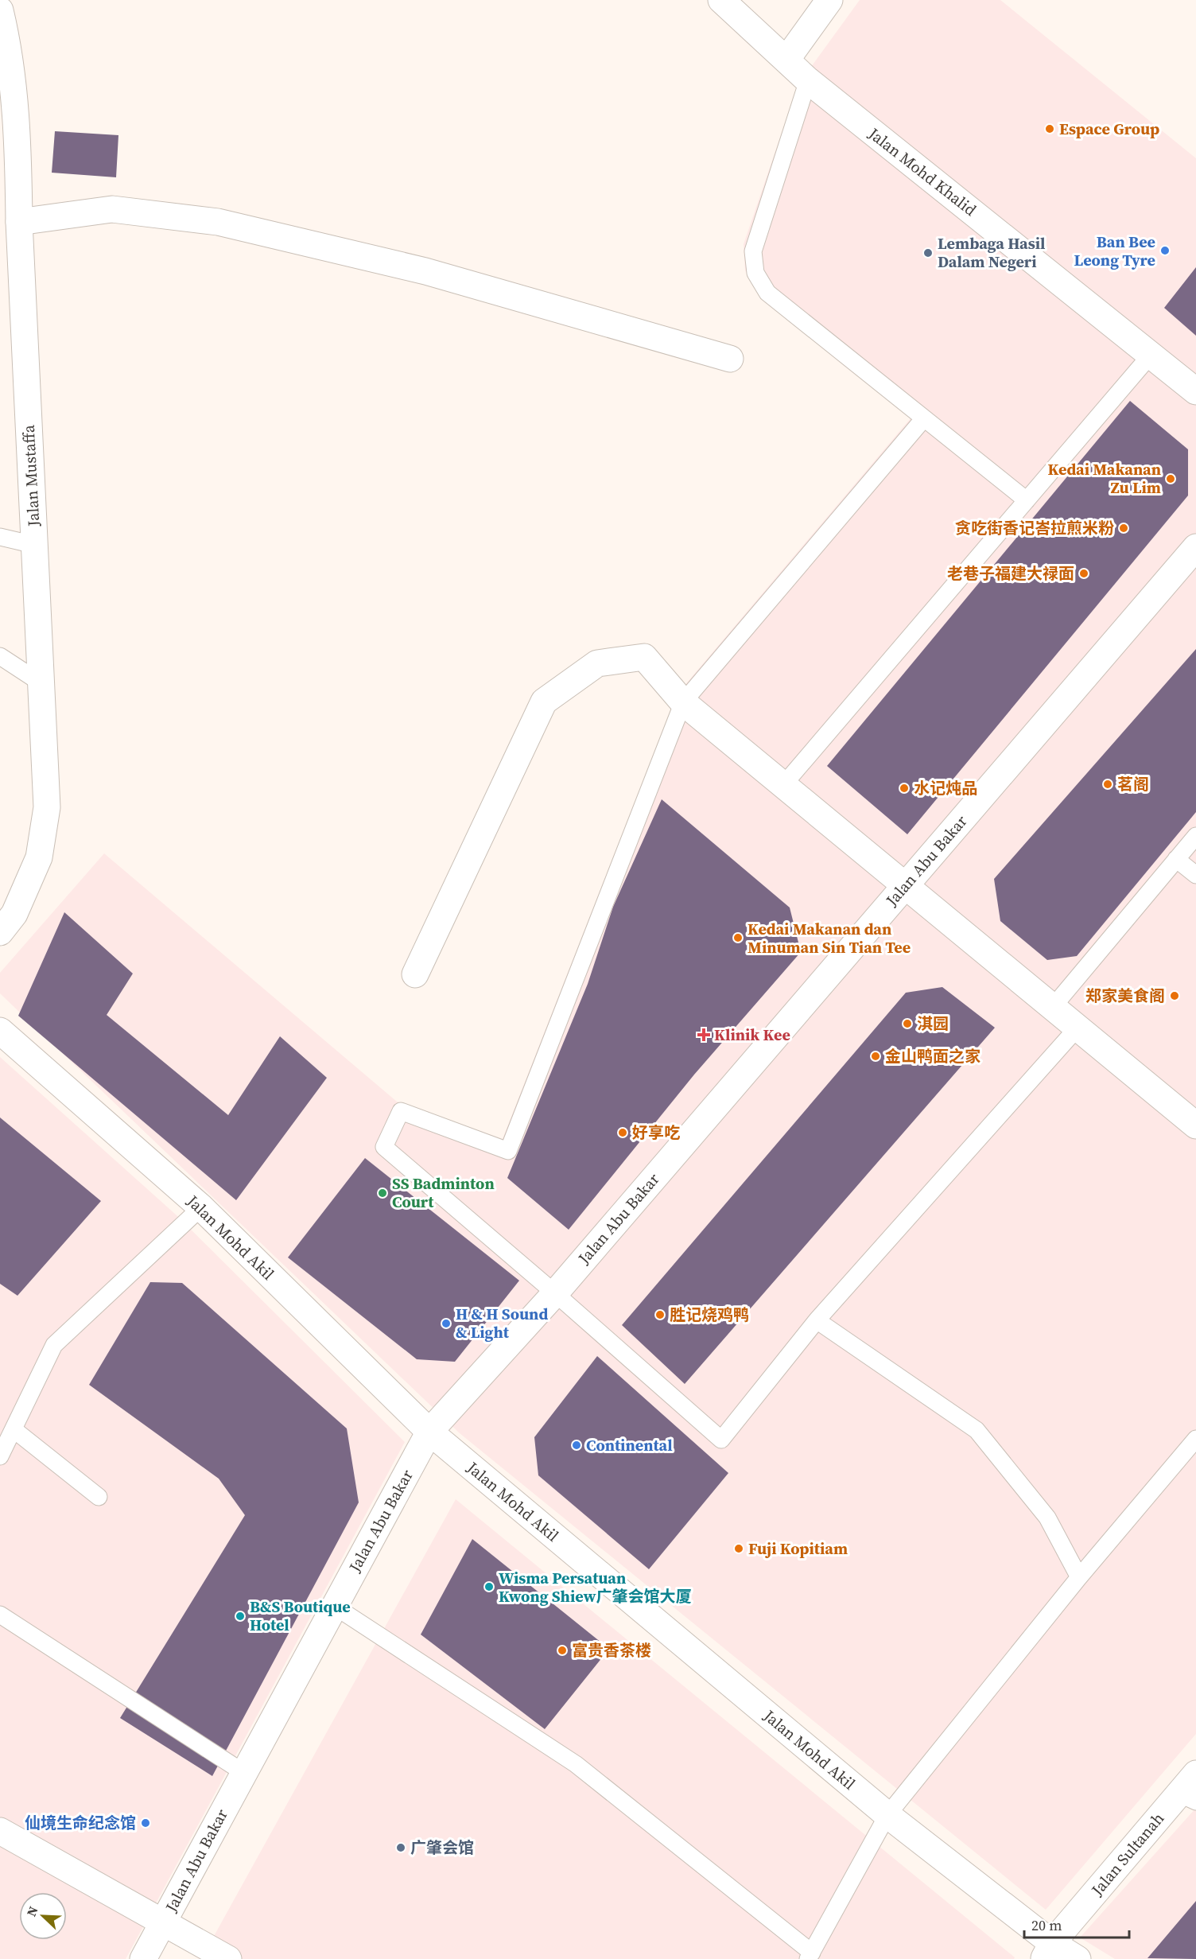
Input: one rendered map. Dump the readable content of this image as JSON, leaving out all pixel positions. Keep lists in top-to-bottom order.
{
  "streets": {
    "street": [
      "Jalan Mohd Khalid",
      "Jalan Mustaffa",
      "Jalan Abu Bakar",
      "Jalan Mohd Akil",
      "Jalan Sultanah"
    ]
  },
  "crossings": [
    ["Jalan Abu Bakar", "Jalan Mohd Akil"],
    ["Jalan Mohd Akil", "Jalan Sultanah"]
  ],
  "places": {
    "other": [
      "Espace Group",
      "Ban Bee Leong Tyre",
      "Lembaga Hasil Dalam Negeri",
      "Kedai Makanan Zu Lim",
      "贪吃街香记峇拉煎米粉",
      "老巷子福建大禄面",
      "茗阁",
      "水记炖品",
      "Kedai Makanan dan Minuman Sin Tian Tee",
      "郑家美食阁",
      "淇园",
      "金山鸭面之家",
      "好享吃",
      "SS Badminton Court",
      "胜记烧鸡鸭",
      "H & H Sound & Light",
      "Continental",
      "Fuji Kopitiam",
      "Wisma Persatuan Kwong Shiew广肇会馆大厦",
      "B&S Boutique Hotel",
      "富贵香茶楼",
      "仙境生命纪念馆",
      "广肇会馆"
    ],
    "health": ["Klinik Kee"]
  },
  "scale_bar": "20 m",
  "north": "top left"
}
